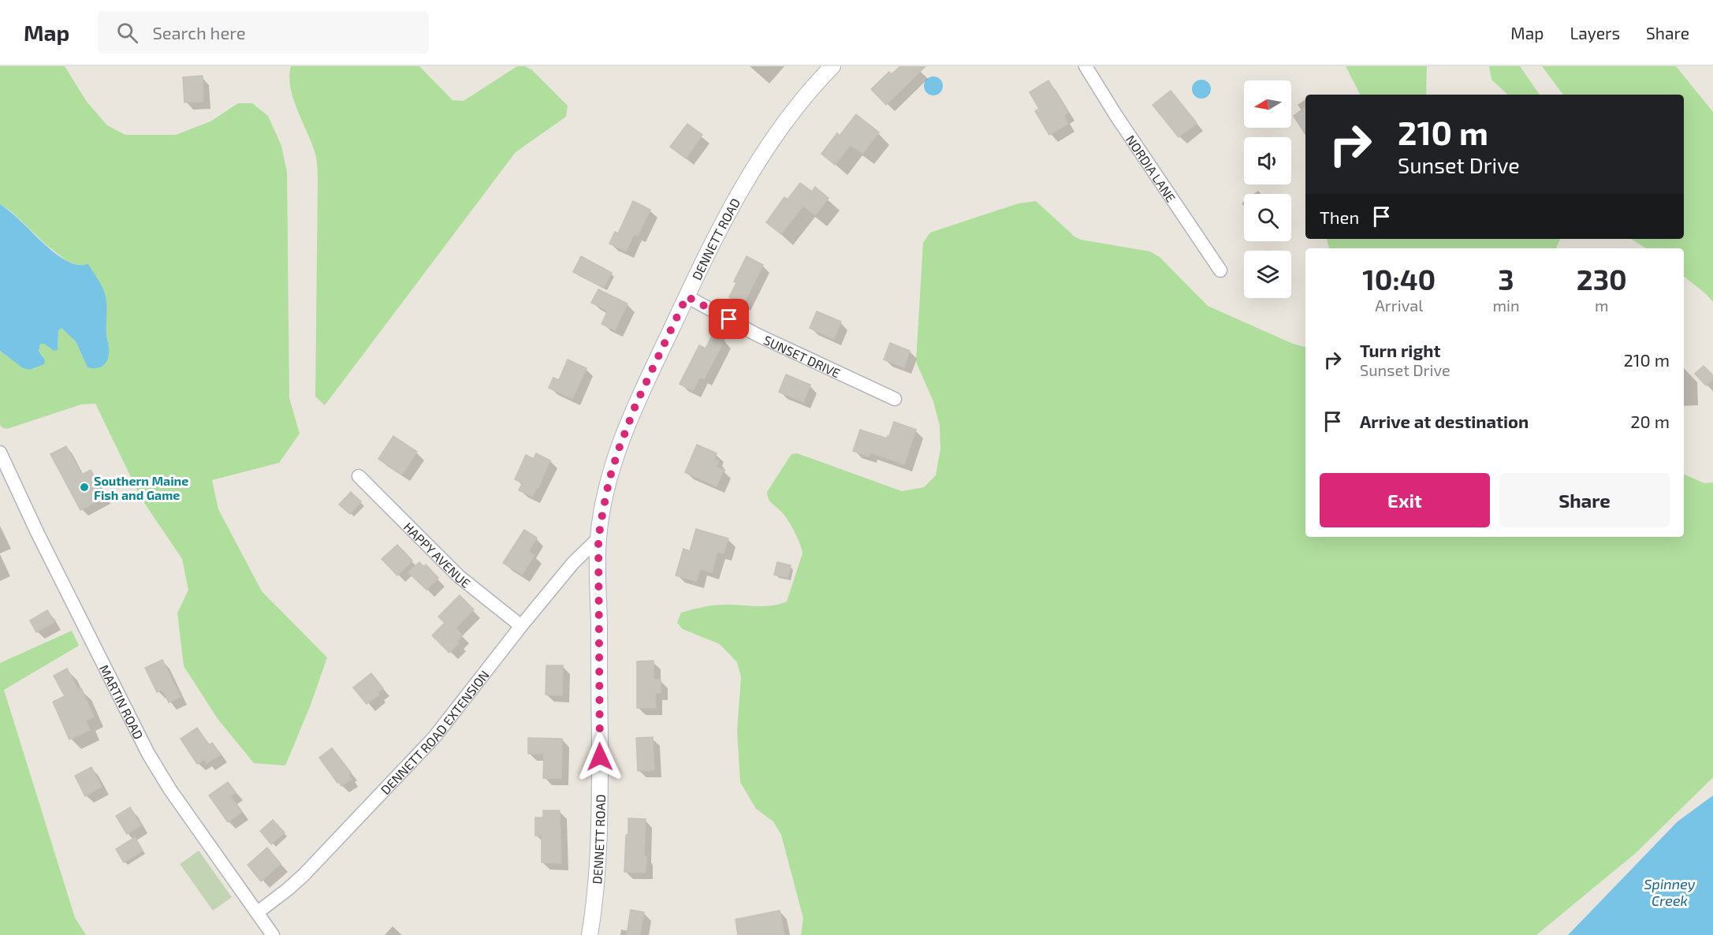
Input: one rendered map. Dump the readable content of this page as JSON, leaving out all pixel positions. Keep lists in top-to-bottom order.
{
  "streets": {
    "street": [
      "NORDIA LANE",
      "DENNETT ROAD",
      "SUNSET DRIVE",
      "HAPPY AVENUE",
      "MARTIN ROAD",
      "DENNETT ROAD EXTENSION"
    ]
  },
  "crossings": [
    ["DENNETT ROAD", "SUNSET DRIVE"],
    ["DENNETT ROAD", "DENNETT ROAD EXTENSION"],
    ["HAPPY AVENUE", "DENNETT ROAD EXTENSION"],
    ["MARTIN ROAD", "DENNETT ROAD EXTENSION"]
  ],
  "water": ["Spinney Creek"],
  "places": ["Southern Maine Fish and Game"],
  "north": "left",
  "page": {
    "header": "Map",
    "search": "Search here",
    "nav": ["Map", "Layers", "Share"],
    "turn": ["210 m", "Sunset Drive"],
    "then": "Then",
    "eta": [
      "10:40",
      "Arrival",
      "3",
      "min",
      "230",
      "m"
    ],
    "list": [
      {
        "name": "Turn right",
        "note": "Sunset Drive",
        "value": "210 m"
      },
      {
        "name": "Arrive at destination",
        "value": "20 m"
      }
    ],
    "buttons": ["Exit", "Share"]
  }
}
